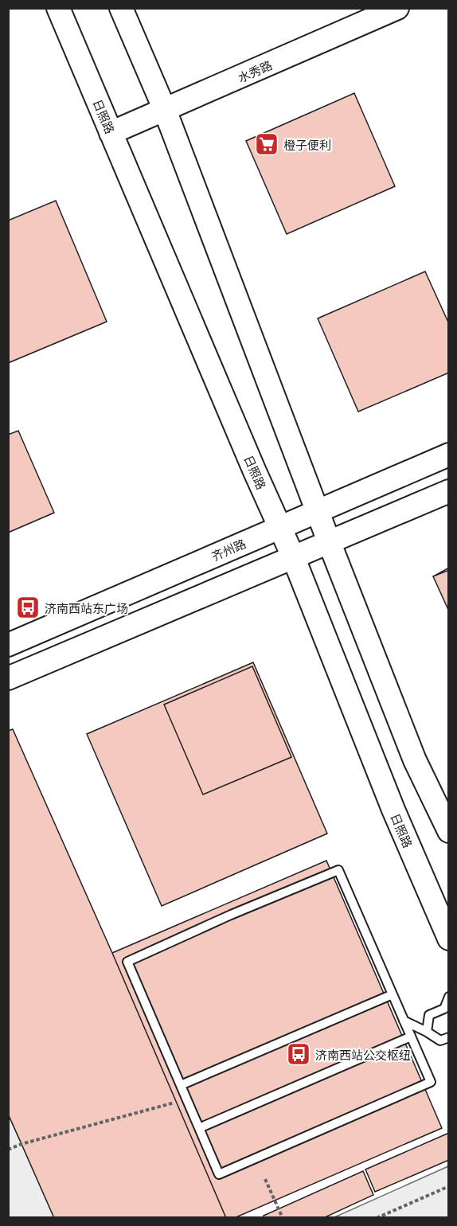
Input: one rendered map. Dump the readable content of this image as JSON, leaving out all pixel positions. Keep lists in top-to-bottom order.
{
  "streets": {
    "main road": ["水秀路", "日照路", "齐州路"]
  },
  "crossings": [
    ["水秀路", "日照路"],
    ["日照路", "齐州路"]
  ],
  "places": {
    "supermarket": ["橙子便利"],
    "bus stop": ["济南西站东广场", "济南西站公交枢纽"]
  }
}
